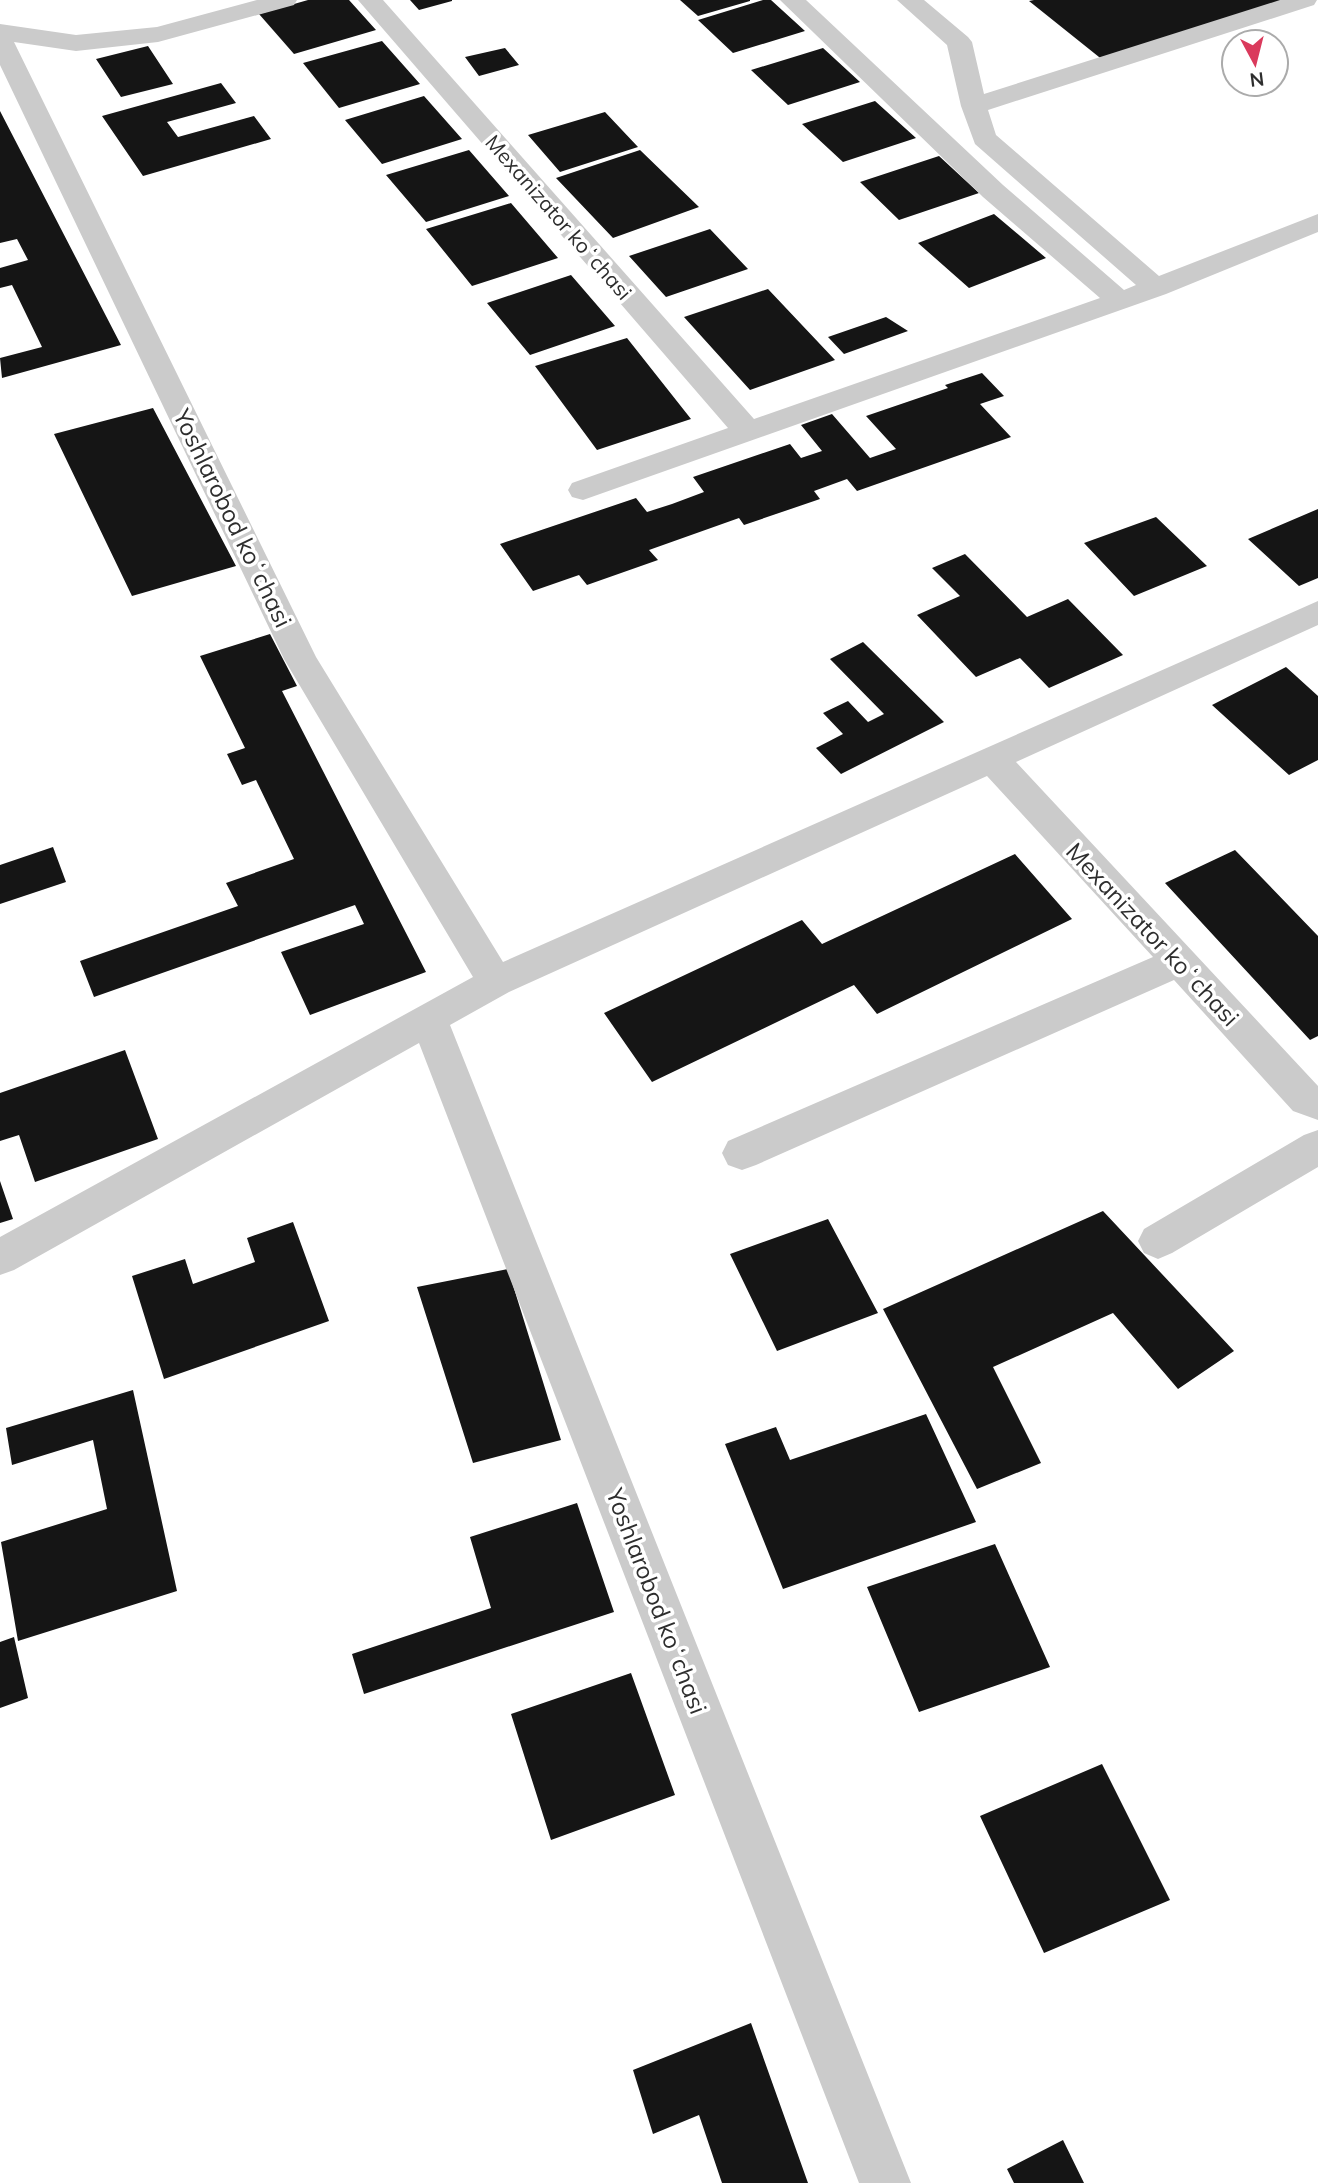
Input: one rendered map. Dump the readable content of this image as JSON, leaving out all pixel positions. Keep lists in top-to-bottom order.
{
  "streets": {
    "street": ["Mexanizator koʻchasi", "Yoshlarobod koʻchasi"]
  },
  "north": "bottom"
}
